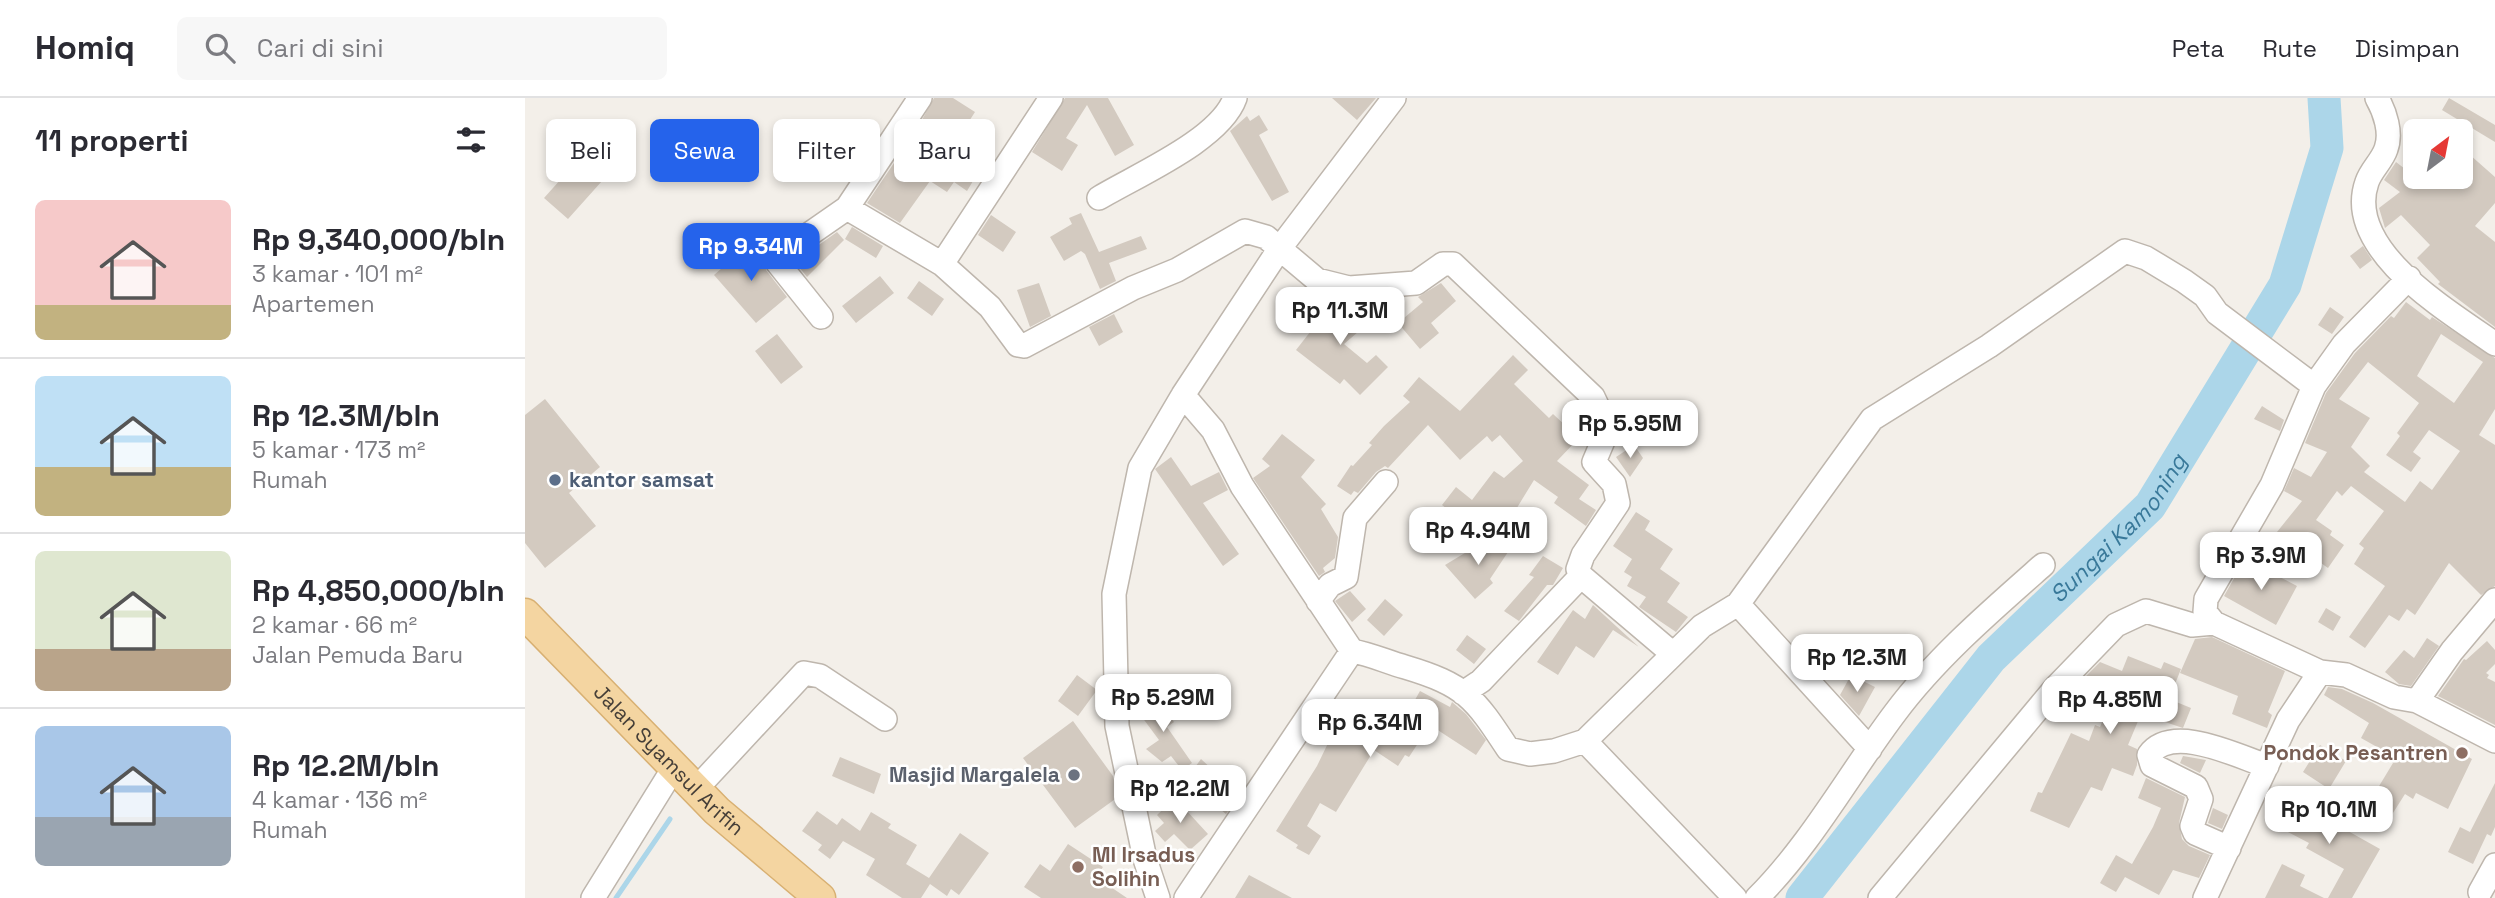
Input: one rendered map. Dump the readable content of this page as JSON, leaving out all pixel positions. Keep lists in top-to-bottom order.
{
  "streets": {
    "main road": ["Jalan Syamsul Arifin"]
  },
  "water": ["Sungai Kamoning"],
  "places": [
    "kantor samsat",
    "Pondok Pesantren",
    "Masjid Margalela",
    "MI Irsadus Solihin"
  ],
  "north": "top right",
  "page": {
    "header": "Homiq",
    "search": "Cari di sini",
    "nav": ["Peta", "Rute", "Disimpan"],
    "heading": "11 properti",
    "chip": [
      "Beli",
      "Sewa",
      "Filter",
      "Baru"
    ],
    "list": [
      {
        "name": "Rp 9,340,000/bln",
        "note": "3 kamar · 101 m² · Apartemen"
      },
      {
        "name": "Rp 12.3M/bln",
        "note": "5 kamar · 173 m² · Rumah"
      },
      {
        "name": "Rp 4,850,000/bln",
        "note": "2 kamar · 66 m² · Jalan Pemuda Baru"
      },
      {
        "name": "Rp 12.2M/bln",
        "note": "4 kamar · 136 m² · Rumah"
      }
    ],
    "price": [
      "Rp 9.34M",
      "Rp 11.3M",
      "Rp 5.95M",
      "Rp 4.94M",
      "Rp 3.9M",
      "Rp 12.3M",
      "Rp 5.29M",
      "Rp 4.85M",
      "Rp 6.34M",
      "Rp 12.2M",
      "Rp 10.1M"
    ]
  }
}
